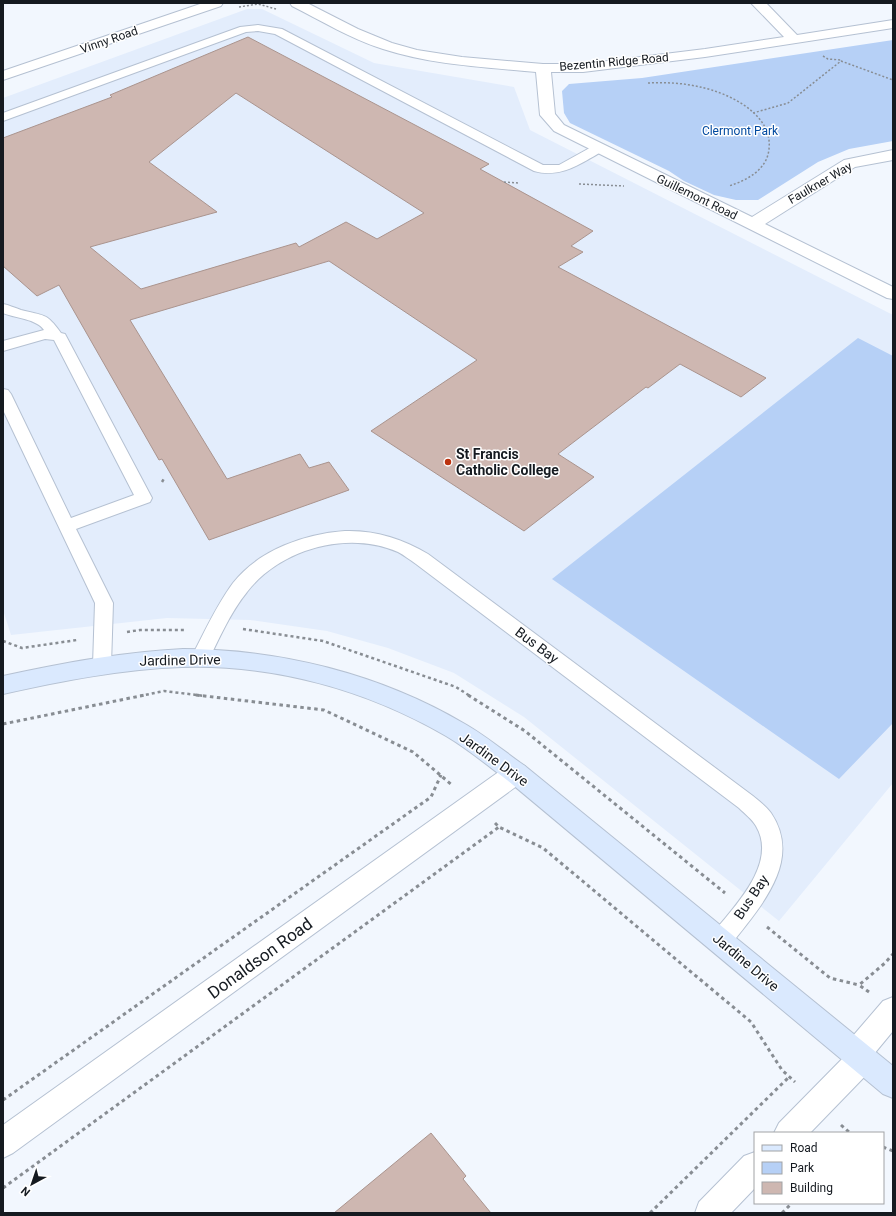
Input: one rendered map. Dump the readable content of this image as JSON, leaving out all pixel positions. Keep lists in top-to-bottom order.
{
  "streets": {
    "street": [
      "Vinny Road",
      "Bezentin Ridge Road",
      "Faulkner Way",
      "Guillemont Road",
      "Jardine Drive",
      "Donaldson Road"
    ],
    "lane": ["Bus Bay"]
  },
  "crossings": [
    ["Bezentin Ridge Road", "Guillemont Road"],
    ["Faulkner Way", "Guillemont Road"],
    ["Bus Bay", "Jardine Drive"],
    ["Jardine Drive", "Donaldson Road"]
  ],
  "parks": ["Clermont Park"],
  "places": ["St Francis Catholic College"],
  "legend": ["Road", "Park", "Building"],
  "north": "bottom left"
}
